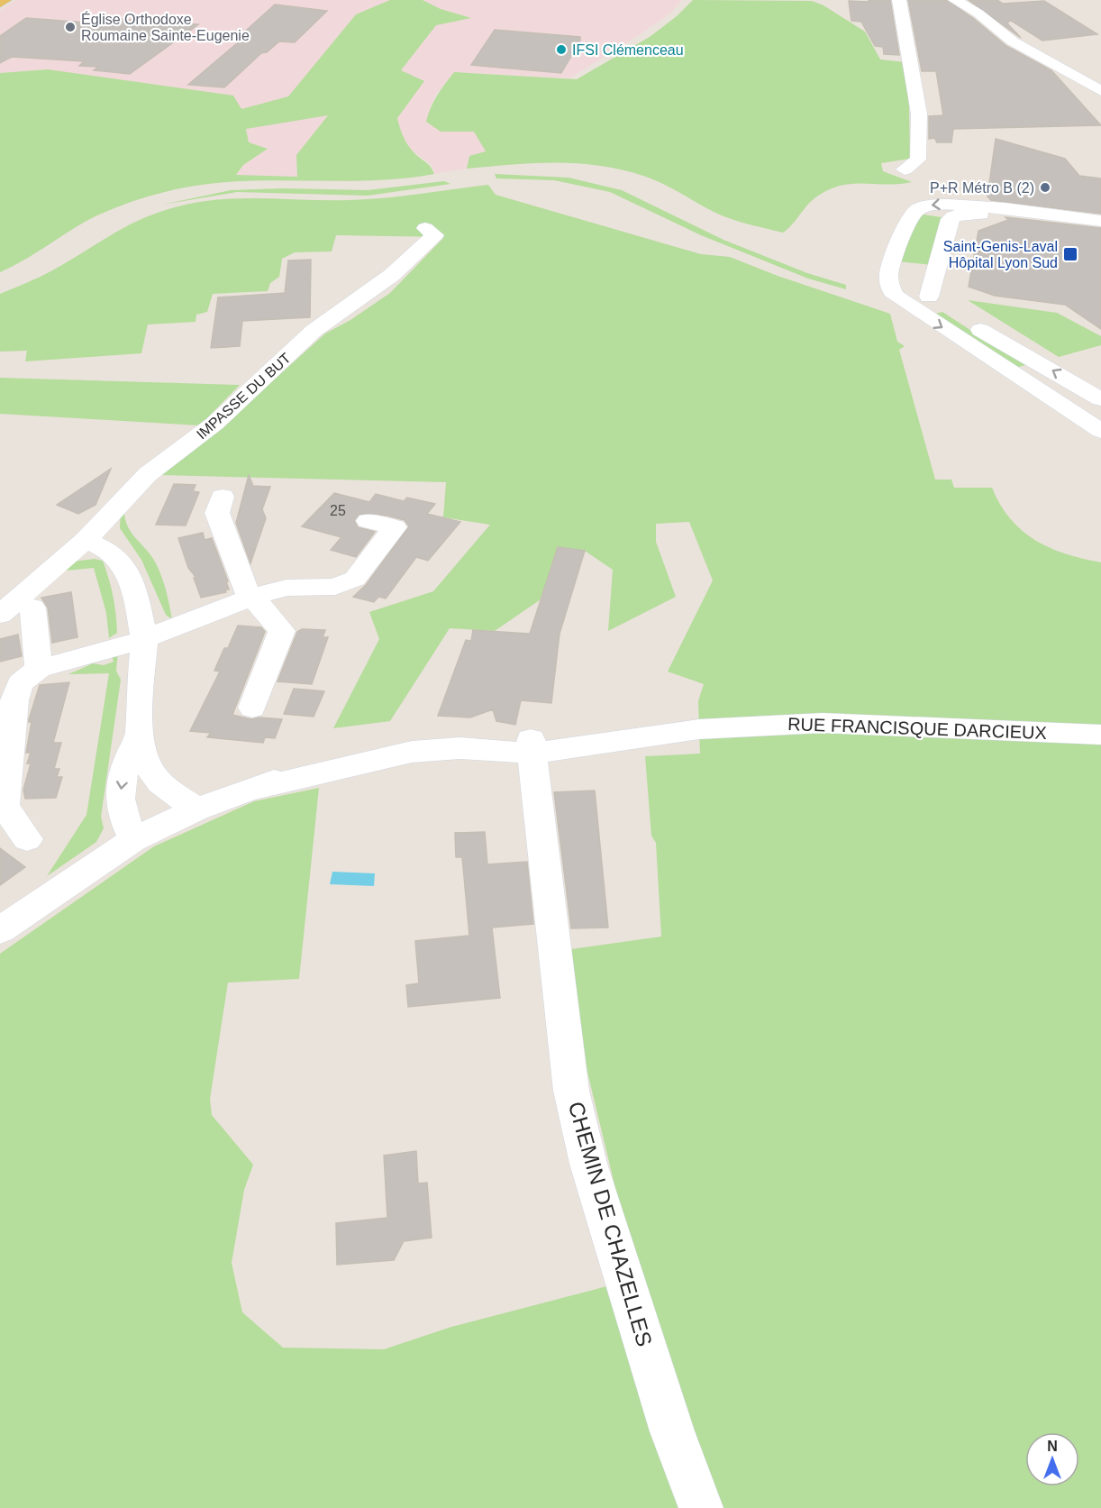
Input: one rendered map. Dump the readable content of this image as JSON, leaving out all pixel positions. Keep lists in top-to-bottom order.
{
  "streets": {
    "street": ["IMPASSE DU BUT", "RUE FRANCISQUE DARCIEUX", "CHEMIN DE CHAZELLES"]
  },
  "crossings": [
    ["RUE FRANCISQUE DARCIEUX", "CHEMIN DE CHAZELLES"]
  ],
  "places": {
    "other": ["Église Orthodoxe Roumaine Sainte-Eugenie", "IFSI Clémenceau", "P+R Métro B (2)"],
    "transit": ["Saint-Genis-Laval Hôpital Lyon Sud"]
  },
  "house_numbers": ["25"],
  "north": "top"
}
